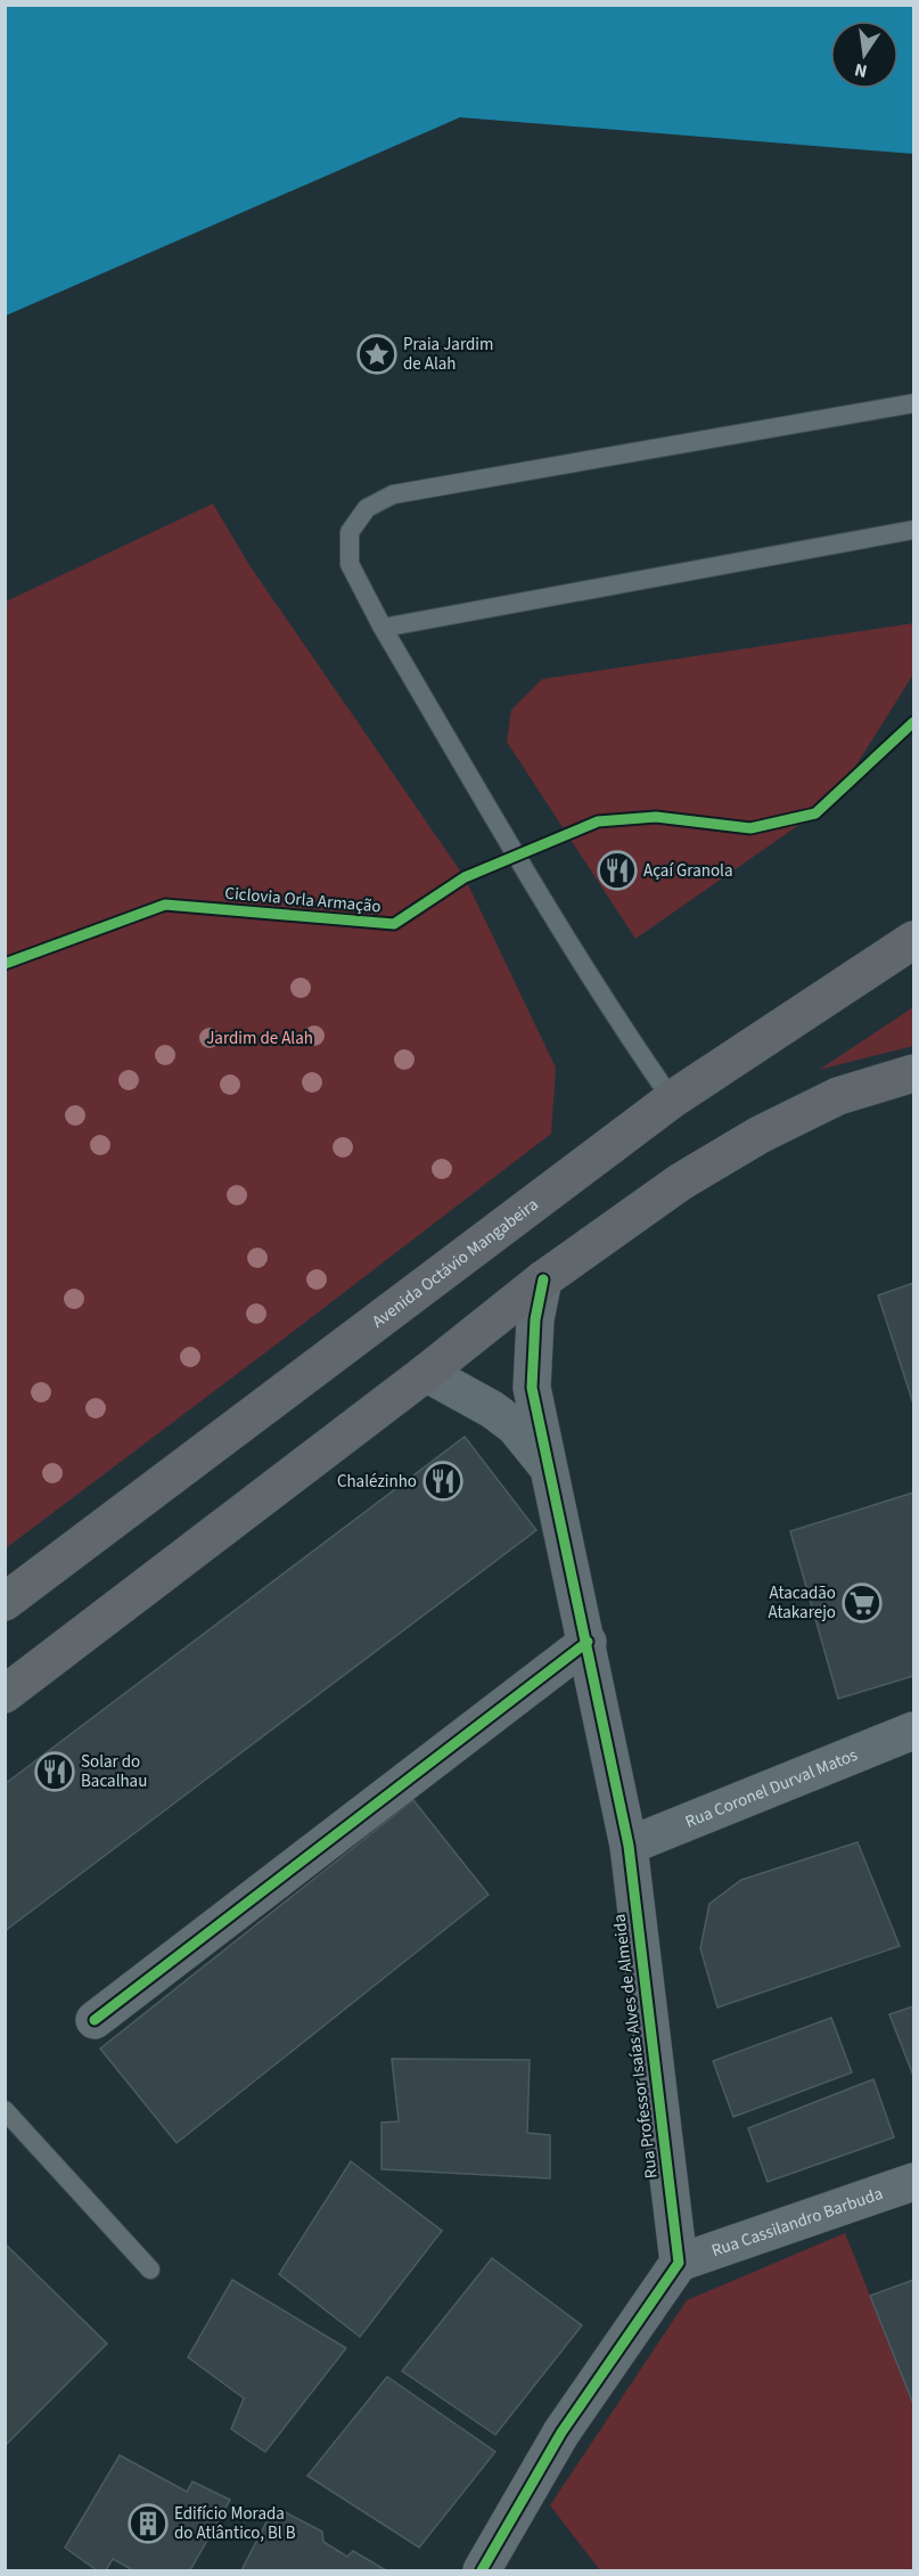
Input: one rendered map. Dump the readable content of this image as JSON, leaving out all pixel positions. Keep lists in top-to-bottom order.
{
  "streets": {
    "main road": ["Avenida Octávio Mangabeira"],
    "street": ["Rua Coronel Durval Matos", "Rua Professor Isaías Alves de Almeida", "Rua Cassilandro Barbuda"],
    "cycle path": ["Ciclovia Orla Armação"]
  },
  "crossings": [
    ["Rua Coronel Durval Matos", "Rua Professor Isaías Alves de Almeida"],
    ["Rua Professor Isaías Alves de Almeida", "Rua Cassilandro Barbuda"]
  ],
  "parks": ["Jardim de Alah"],
  "places": {
    "place": ["Praia Jardim de Alah"],
    "restaurant": ["Açaí Granola", "Chalézinho", "Solar do Bacalhau"],
    "supermarket": ["Atacadão Atakarejo"],
    "building": ["Edifício Morada do Atlântico, Bl B"]
  },
  "north": "bottom"
}
